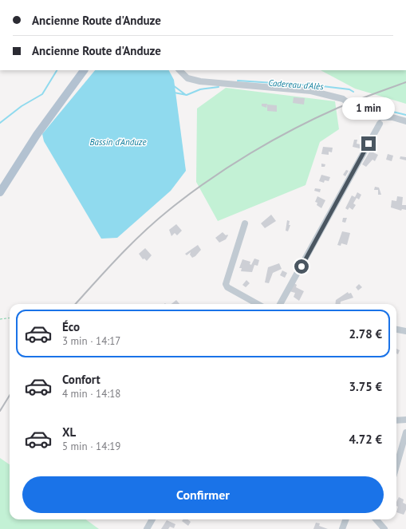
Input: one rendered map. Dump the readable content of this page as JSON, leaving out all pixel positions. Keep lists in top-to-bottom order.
{
  "water": ["Cadereau d'Alès", "Bassin d'Anduze"],
  "page": {
    "banner": ["Ancienne Route d'Anduze", "Ancienne Route d'Anduze"],
    "bubble": "1 min",
    "list": [
      {
        "name": "Éco",
        "note": "3 min · 14:17",
        "value": "2.78 €"
      },
      {
        "name": "Confort",
        "note": "4 min · 14:18",
        "value": "3.75 €"
      },
      {
        "name": "XL",
        "note": "5 min · 14:19",
        "value": "4.72 €"
      }
    ],
    "buttons": "Confirmer"
  }
}
